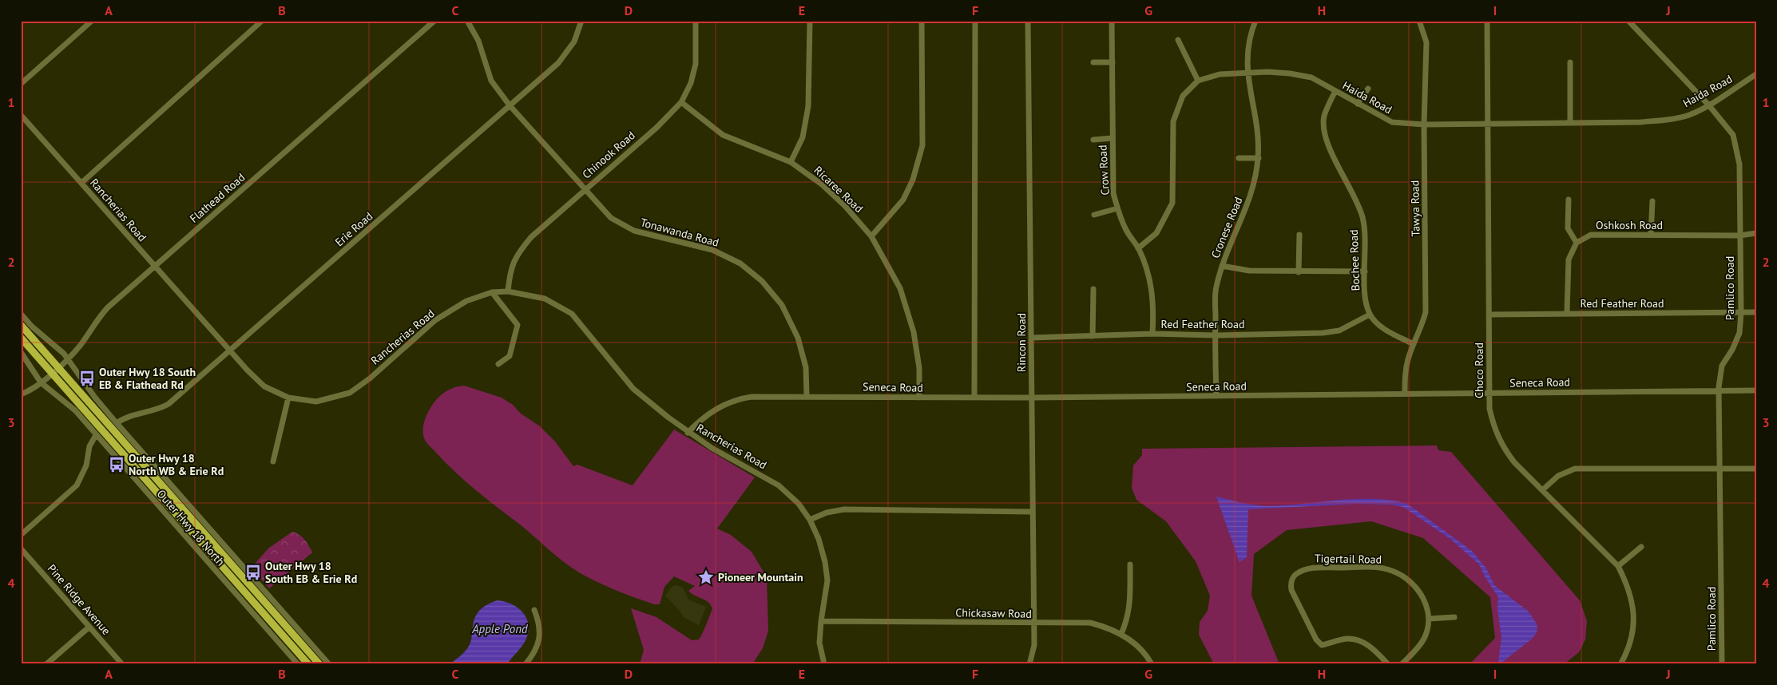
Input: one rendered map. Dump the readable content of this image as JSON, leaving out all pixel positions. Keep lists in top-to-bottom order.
{
  "streets": {
    "street": [
      "Haida Road",
      "Chinook Road",
      "Crow Road",
      "Ricaree Road",
      "Flathead Road",
      "Tawya Road",
      "Rancherias Road",
      "Oshkosh Road",
      "Cronese Road",
      "Erie Road",
      "Tonawanda Road",
      "Bochee Road",
      "Pamlico Road",
      "Red Feather Road",
      "Rincon Road",
      "Choco Road",
      "Seneca Road",
      "Outer Hwy 18 North",
      "Tigertail Road",
      "Pine Ridge Avenue",
      "Chickasaw Road"
    ]
  },
  "crossings": [
    ["Haida Road", "Crow Road"],
    ["Haida Road", "Tawya Road"],
    ["Haida Road", "Cronese Road"],
    ["Haida Road", "Bochee Road"],
    ["Haida Road", "Pamlico Road"],
    ["Haida Road", "Choco Road"],
    ["Chinook Road", "Ricaree Road"],
    ["Chinook Road", "Rancherias Road"],
    ["Chinook Road", "Tonawanda Road"],
    ["Crow Road", "Red Feather Road"],
    ["Ricaree Road", "Seneca Road"],
    ["Flathead Road", "Rancherias Road"],
    ["Flathead Road", "Outer Hwy 18 North"],
    ["Tawya Road", "Seneca Road"],
    ["Rancherias Road", "Erie Road"],
    ["Rancherias Road", "Seneca Road"],
    ["Rancherias Road", "Chickasaw Road"],
    ["Oshkosh Road", "Pamlico Road"],
    ["Cronese Road", "Red Feather Road"],
    ["Cronese Road", "Seneca Road"],
    ["Erie Road", "Tonawanda Road"],
    ["Tonawanda Road", "Seneca Road"],
    ["Bochee Road", "Red Feather Road"],
    ["Pamlico Road", "Red Feather Road"],
    ["Pamlico Road", "Seneca Road"],
    ["Red Feather Road", "Rincon Road"],
    ["Red Feather Road", "Choco Road"],
    ["Rincon Road", "Seneca Road"],
    ["Rincon Road", "Chickasaw Road"],
    ["Choco Road", "Seneca Road"]
  ],
  "water": ["Apple Pond"],
  "places": {
    "bus stop": ["Outer Hwy 18 South EB & Flathead Rd", "Outer Hwy 18 North WB & Erie Rd", "Outer Hwy 18 South EB & Erie Rd"],
    "place": ["Pioneer Mountain"]
  },
  "grid": {
    "columns": [
      "A",
      "B",
      "C",
      "D",
      "E",
      "F",
      "G",
      "H",
      "I",
      "J"
    ],
    "rows": [
      "1",
      "2",
      "3",
      "4"
    ]
  }
}
